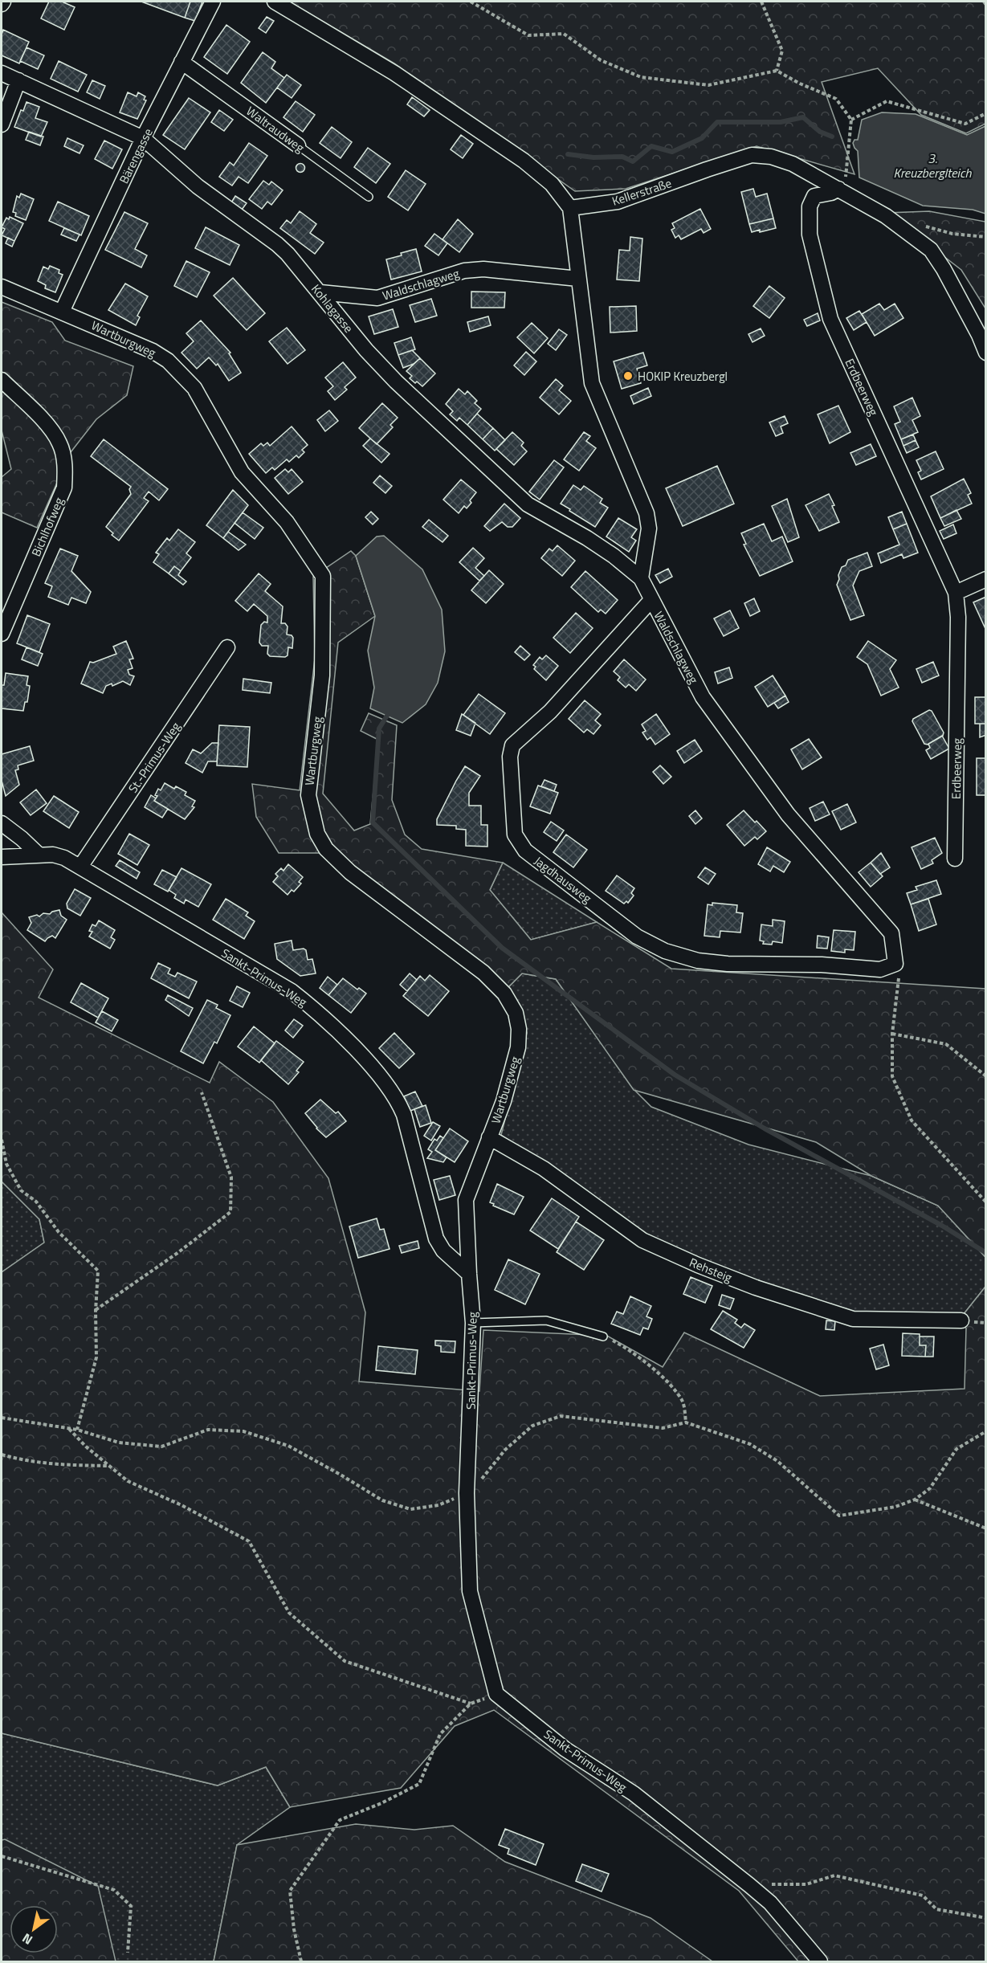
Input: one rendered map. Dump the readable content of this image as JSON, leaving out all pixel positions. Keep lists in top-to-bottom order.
{
  "streets": {
    "street": [
      "Waltraudweg",
      "Bärengasse",
      "Kellerstraße",
      "Waldschlagweg",
      "Kohlagasse",
      "Wartburgweg",
      "Erdbeerweg",
      "Bichlhofweg",
      "St.-Primus-Weg",
      "Jagdhausweg",
      "Sankt-Primus-Weg",
      "Rehsteig"
    ]
  },
  "crossings": [
    ["Waltraudweg", "Bärengasse"],
    ["Bärengasse", "Kohlagasse"],
    ["Bärengasse", "Wartburgweg"],
    ["Kellerstraße", "Erdbeerweg"],
    ["Waldschlagweg", "Kohlagasse"],
    ["Waldschlagweg", "Jagdhausweg"],
    ["Wartburgweg", "Sankt-Primus-Weg"],
    ["Wartburgweg", "Rehsteig"],
    ["St.-Primus-Weg", "Sankt-Primus-Weg"]
  ],
  "water": ["3. Kreuzberglteich"],
  "places": ["HOKIP Kreuzbergl"],
  "north": "bottom left"
}
